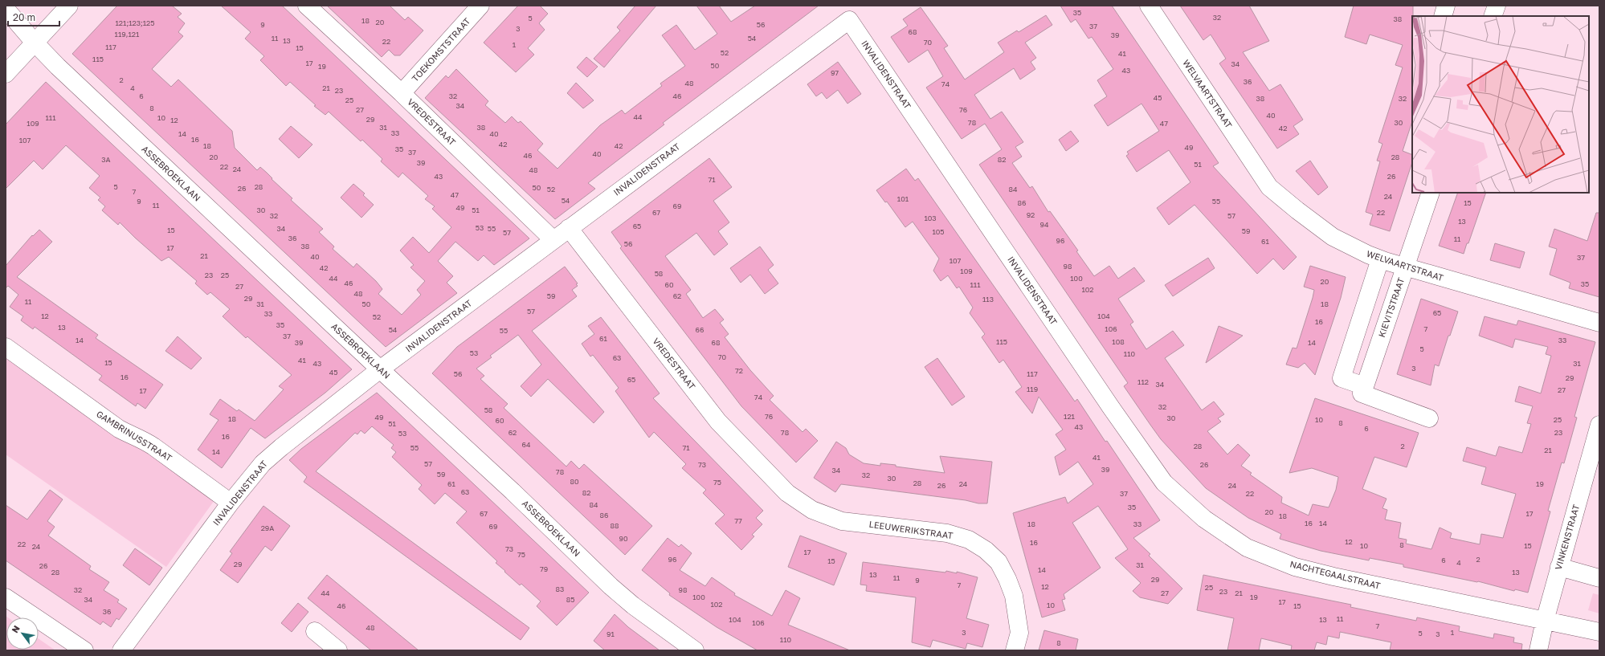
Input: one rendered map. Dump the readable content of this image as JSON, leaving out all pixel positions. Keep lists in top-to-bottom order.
{
  "streets": {
    "street": [
      "TOEKOMSTSTRAAT",
      "INVALIDENSTRAAT",
      "WELVAARTSTRAAT",
      "VREDESTRAAT",
      "ASSEBROEKLAAN",
      "KIEVITSTRAAT",
      "GAMBRINUSSTRAAT",
      "LEEUWERIKSTRAAT",
      "VINKENSTRAAT",
      "NACHTEGAALSTRAAT"
    ]
  },
  "crossings": [
    ["TOEKOMSTSTRAAT", "VREDESTRAAT"],
    ["INVALIDENSTRAAT", "VREDESTRAAT"],
    ["INVALIDENSTRAAT", "ASSEBROEKLAAN"],
    ["INVALIDENSTRAAT", "GAMBRINUSSTRAAT"],
    ["INVALIDENSTRAAT", "NACHTEGAALSTRAAT"],
    ["WELVAARTSTRAAT", "KIEVITSTRAAT"],
    ["VREDESTRAAT", "LEEUWERIKSTRAAT"],
    ["VINKENSTRAAT", "NACHTEGAALSTRAAT"]
  ],
  "house_numbers": [
    "35",
    "32",
    "5",
    "38",
    "18",
    "20",
    "121;123;125",
    "9",
    "56",
    "37",
    "3",
    "68",
    "119,121",
    "39",
    "11",
    "54",
    "13",
    "22",
    "70",
    "1",
    "117",
    "15",
    "52",
    "41",
    "115",
    "17",
    "34",
    "50",
    "19",
    "43",
    "97",
    "2",
    "36",
    "48",
    "74",
    "4",
    "21",
    "23",
    "6",
    "32",
    "46",
    "45",
    "38",
    "32",
    "25",
    "34",
    "8",
    "27",
    "76",
    "40",
    "44",
    "111",
    "10",
    "29",
    "12",
    "78",
    "30",
    "109",
    "47",
    "31",
    "38",
    "42",
    "33",
    "14",
    "40",
    "16",
    "107",
    "42",
    "18",
    "42",
    "49",
    "35",
    "37",
    "40",
    "46",
    "20",
    "28",
    "3A",
    "82",
    "39",
    "51",
    "22",
    "24",
    "48",
    "43",
    "26",
    "71",
    "5",
    "28",
    "50",
    "26",
    "52",
    "84",
    "7",
    "47",
    "24",
    "101",
    "54",
    "9",
    "55",
    "86",
    "15",
    "11",
    "69",
    "49",
    "30",
    "51",
    "67",
    "22",
    "92",
    "32",
    "57",
    "103",
    "13",
    "94",
    "65",
    "53",
    "34",
    "55",
    "15",
    "59",
    "105",
    "57",
    "36",
    "11",
    "96",
    "61",
    "56",
    "38",
    "17",
    "21",
    "40",
    "37",
    "107",
    "98",
    "42",
    "109",
    "58",
    "23",
    "25",
    "44",
    "100",
    "20",
    "46",
    "35",
    "60",
    "111",
    "27",
    "102",
    "48",
    "59",
    "62",
    "29",
    "113",
    "11",
    "31",
    "50",
    "18",
    "57",
    "65",
    "33",
    "12",
    "104",
    "52",
    "16",
    "35",
    "13",
    "106",
    "7",
    "54",
    "66",
    "55",
    "37",
    "61",
    "14",
    "33",
    "115",
    "108",
    "39",
    "68",
    "14",
    "5",
    "53",
    "110",
    "70",
    "63",
    "41",
    "15",
    "43",
    "31",
    "3",
    "72",
    "45",
    "56",
    "117",
    "16",
    "29",
    "65",
    "112",
    "34",
    "119",
    "27",
    "17",
    "74",
    "32",
    "58",
    "76",
    "121",
    "49",
    "30",
    "18",
    "10",
    "25",
    "60",
    "8",
    "51",
    "43",
    "6",
    "62",
    "78",
    "23",
    "53",
    "16",
    "64",
    "28",
    "2",
    "55",
    "71",
    "21",
    "14",
    "41",
    "57",
    "73",
    "26",
    "39",
    "34",
    "78",
    "59",
    "32",
    "30",
    "80",
    "75",
    "28",
    "61",
    "24",
    "19",
    "26",
    "24",
    "63",
    "82",
    "37",
    "22",
    "84",
    "35",
    "20",
    "67",
    "17",
    "86",
    "18",
    "77",
    "16",
    "14",
    "18",
    "33",
    "88",
    "69",
    "29A",
    "90",
    "12",
    "16",
    "22",
    "8",
    "10",
    "15",
    "24",
    "73",
    "17",
    "75",
    "96",
    "2",
    "6",
    "15",
    "4",
    "29",
    "31",
    "26",
    "79",
    "14",
    "28",
    "13",
    "13",
    "11",
    "29",
    "9",
    "7",
    "12",
    "25",
    "83",
    "32",
    "98",
    "23",
    "44",
    "27",
    "21",
    "100",
    "19",
    "34",
    "85",
    "17",
    "102",
    "10",
    "46",
    "15",
    "36",
    "11",
    "104",
    "13",
    "106",
    "7",
    "48",
    "3",
    "1",
    "5",
    "91",
    "3",
    "110",
    "8"
  ],
  "scale_bar": "20 m",
  "north": "top left"
}
